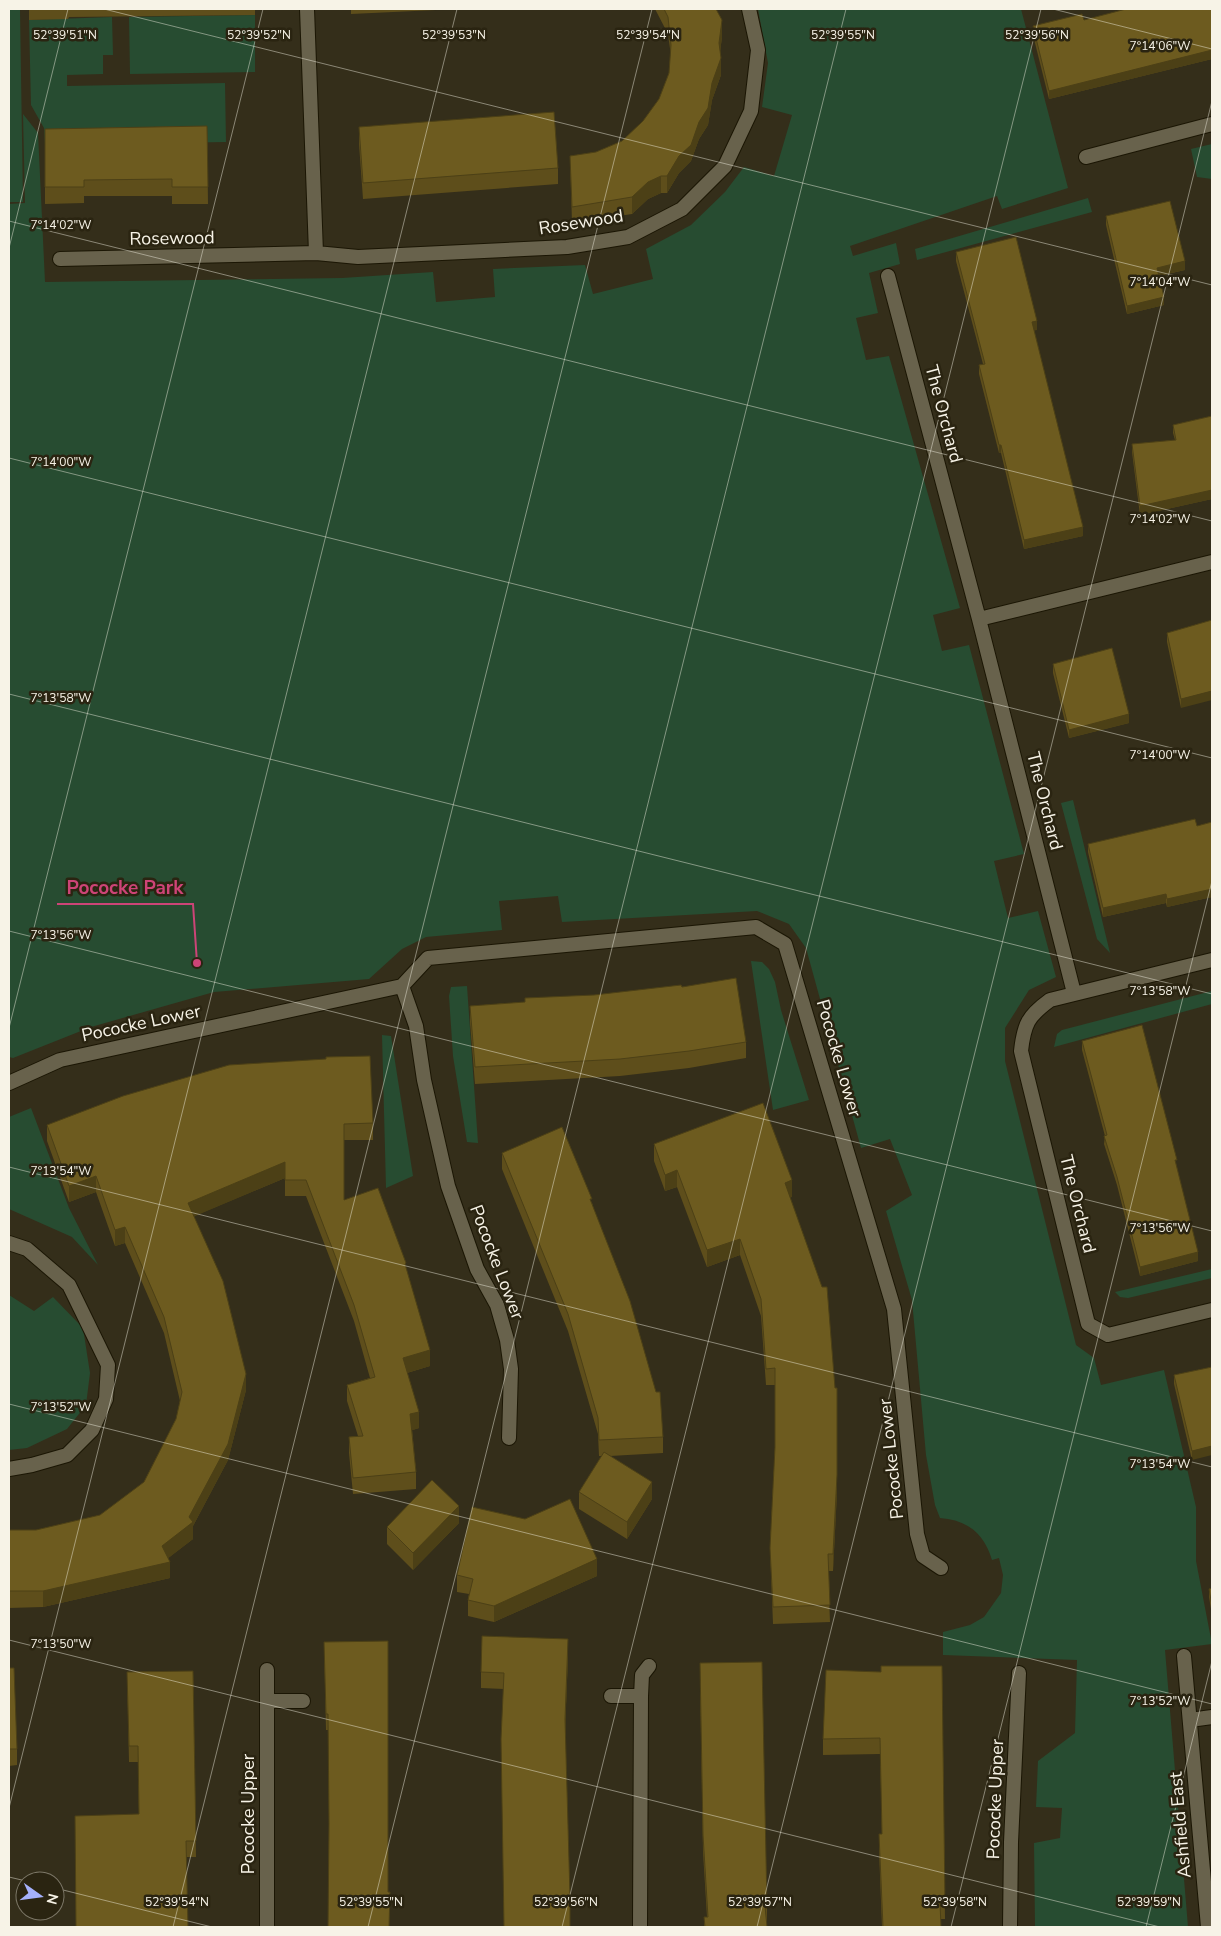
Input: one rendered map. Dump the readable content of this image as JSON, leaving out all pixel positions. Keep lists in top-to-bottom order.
{
  "streets": {
    "street": [
      "Rosewood",
      "The Orchard",
      "Pococke Lower",
      "Pococke Upper",
      "Ashfield East"
    ]
  },
  "places": ["Pococke Park"],
  "north": "right",
  "coordinates": [
    "52°39'51\"N",
    "52°39'52\"N",
    "52°39'53\"N",
    "52°39'54\"N",
    "52°39'55\"N",
    "52°39'56\"N",
    "7°14'06\"W",
    "7°14'02\"W",
    "7°14'04\"W",
    "7°14'00\"W",
    "7°13'58\"W",
    "7°13'56\"W",
    "7°13'54\"W",
    "7°13'52\"W",
    "7°13'50\"W",
    "52°39'57\"N",
    "52°39'58\"N",
    "52°39'59\"N"
  ]
}
